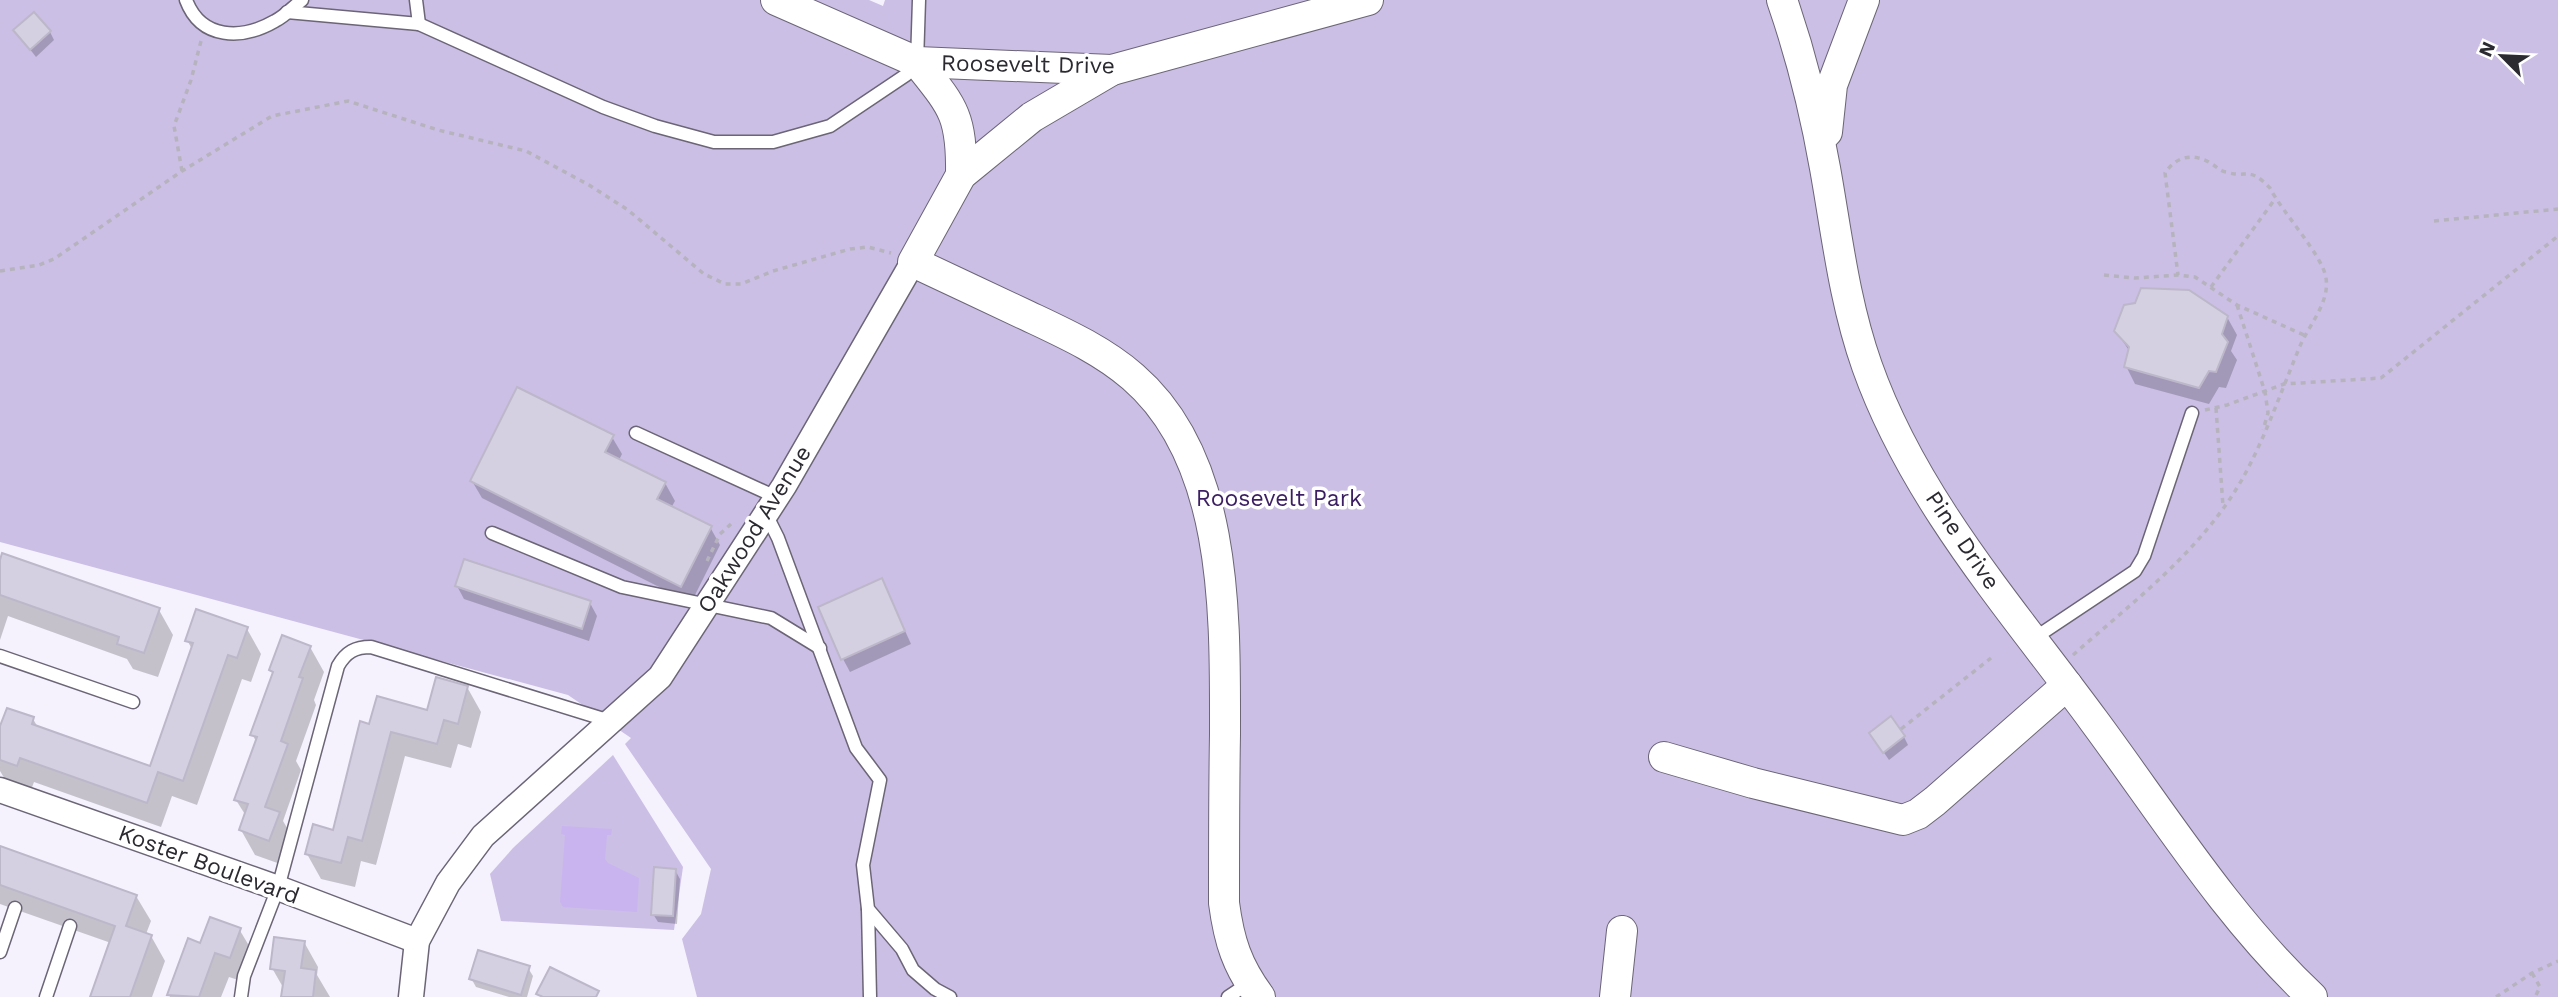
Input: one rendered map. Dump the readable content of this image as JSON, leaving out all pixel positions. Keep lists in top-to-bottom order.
{
  "streets": {
    "street": [
      "Roosevelt Drive",
      "Oakwood Avenue",
      "Pine Drive",
      "Koster Boulevard"
    ]
  },
  "crossings": [
    ["Roosevelt Drive", "Oakwood Avenue"],
    ["Oakwood Avenue", "Koster Boulevard"]
  ],
  "parks": ["Roosevelt Park"],
  "north": "top left"
}
